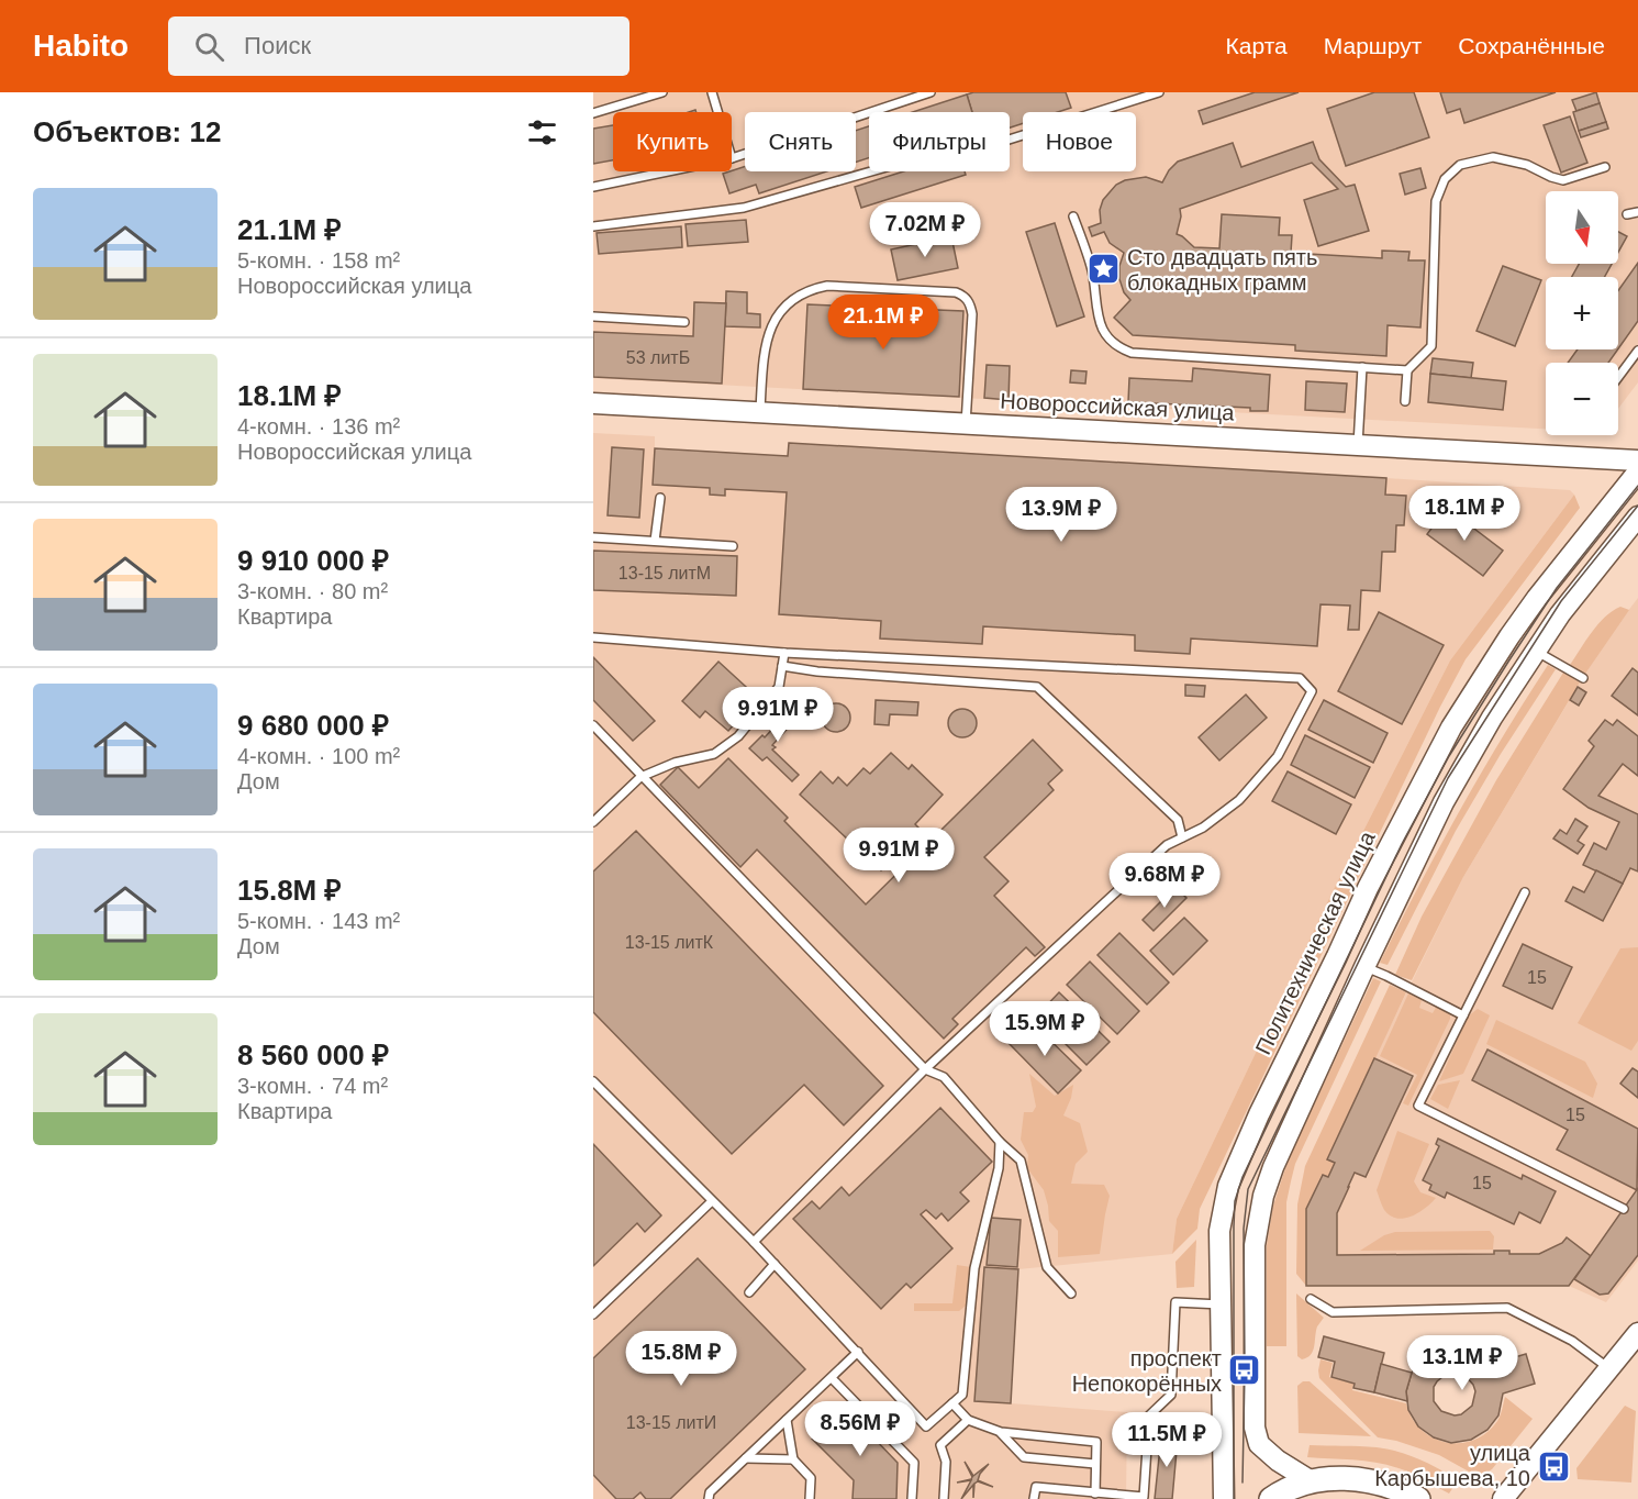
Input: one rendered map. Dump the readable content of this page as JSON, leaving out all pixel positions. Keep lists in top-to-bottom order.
{
  "streets": {
    "main road": ["Новороссийская улица", "Политехническая улица"]
  },
  "places": {
    "place": ["Сто двадцать пять блокадных грамм"],
    "bus stop": ["проспект Непокорённых", "улица Карбышева, 10"]
  },
  "house_numbers": [
    "53 литБ",
    "13-15 литМ",
    "13-15 литК",
    "15",
    "15",
    "15",
    "13-15 литИ"
  ],
  "north": "bottom",
  "page": {
    "header": "Habito",
    "search": "Поиск",
    "nav": ["Карта", "Маршрут", "Сохранённые"],
    "heading": "Объектов: 12",
    "chip": [
      "Купить",
      "Снять",
      "Фильтры",
      "Новое"
    ],
    "list": [
      {
        "name": "21.1M ₽",
        "note": "5-комн. · 158 m² · Новороссийская улица"
      },
      {
        "name": "18.1M ₽",
        "note": "4-комн. · 136 m² · Новороссийская улица"
      },
      {
        "name": "9 910 000 ₽",
        "note": "3-комн. · 80 m² · Квартира"
      },
      {
        "name": "9 680 000 ₽",
        "note": "4-комн. · 100 m² · Дом"
      },
      {
        "name": "15.8M ₽",
        "note": "5-комн. · 143 m² · Дом"
      },
      {
        "name": "8 560 000 ₽",
        "note": "3-комн. · 74 m² · Квартира"
      }
    ],
    "map_buttons": ["+", "−"],
    "price": [
      "7.02M ₽",
      "21.1M ₽",
      "18.1M ₽",
      "13.9M ₽",
      "9.91M ₽",
      "9.91M ₽",
      "9.68M ₽",
      "15.9M ₽",
      "15.8M ₽",
      "13.1M ₽",
      "8.56M ₽",
      "11.5M ₽"
    ]
  }
}
